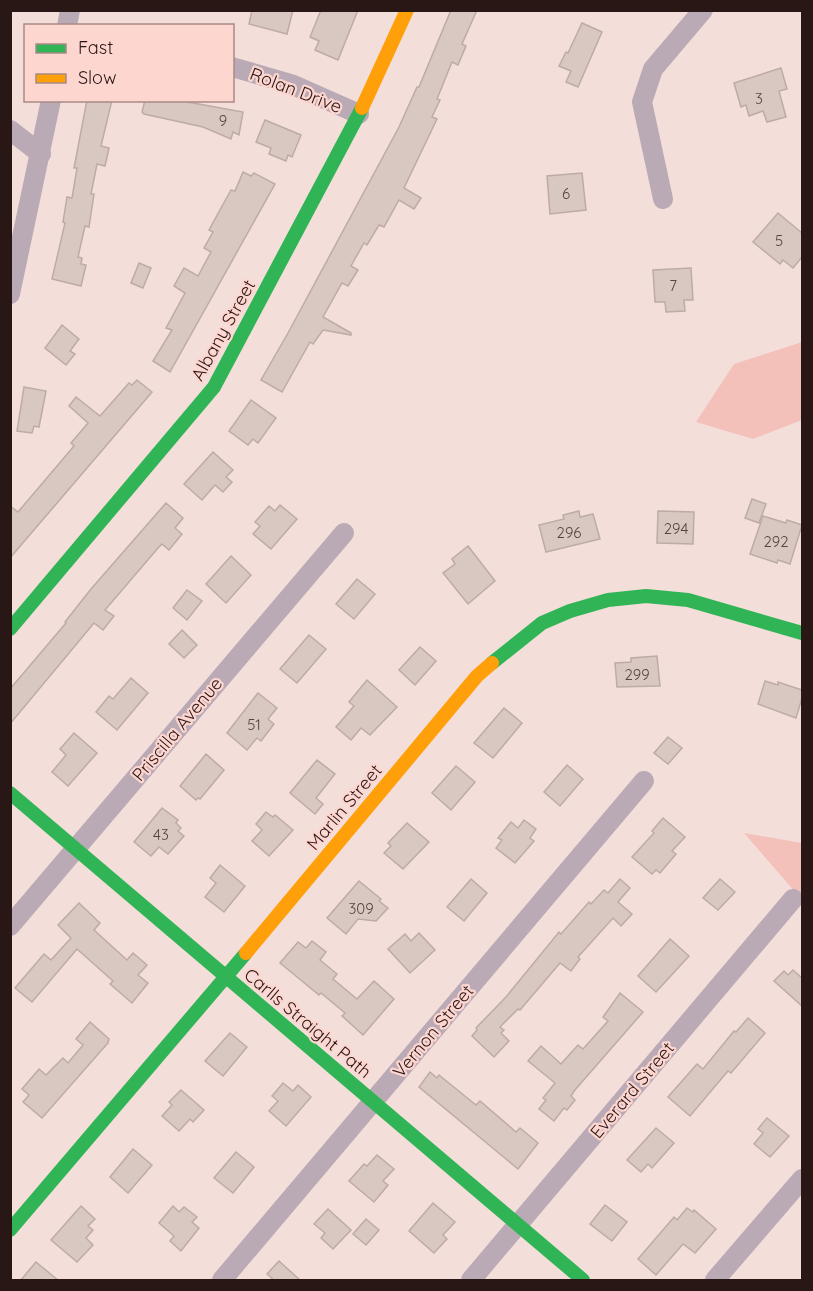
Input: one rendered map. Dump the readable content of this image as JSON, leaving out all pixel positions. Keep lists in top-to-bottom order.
{
  "streets": {
    "street": [
      "Rolan Drive",
      "Albany Street",
      "Priscilla Avenue",
      "Marlin Street",
      "Carlls Straight Path",
      "Vernon Street",
      "Everard Street"
    ]
  },
  "crossings": [
    ["Rolan Drive", "Albany Street"],
    ["Priscilla Avenue", "Carlls Straight Path"],
    ["Marlin Street", "Carlls Straight Path"],
    ["Carlls Straight Path", "Vernon Street"],
    ["Carlls Straight Path", "Everard Street"]
  ],
  "house_numbers": [
    "3",
    "9",
    "6",
    "5",
    "7",
    "294",
    "296",
    "292",
    "299",
    "51",
    "43",
    "309"
  ],
  "legend": ["Fast", "Slow"]
}
